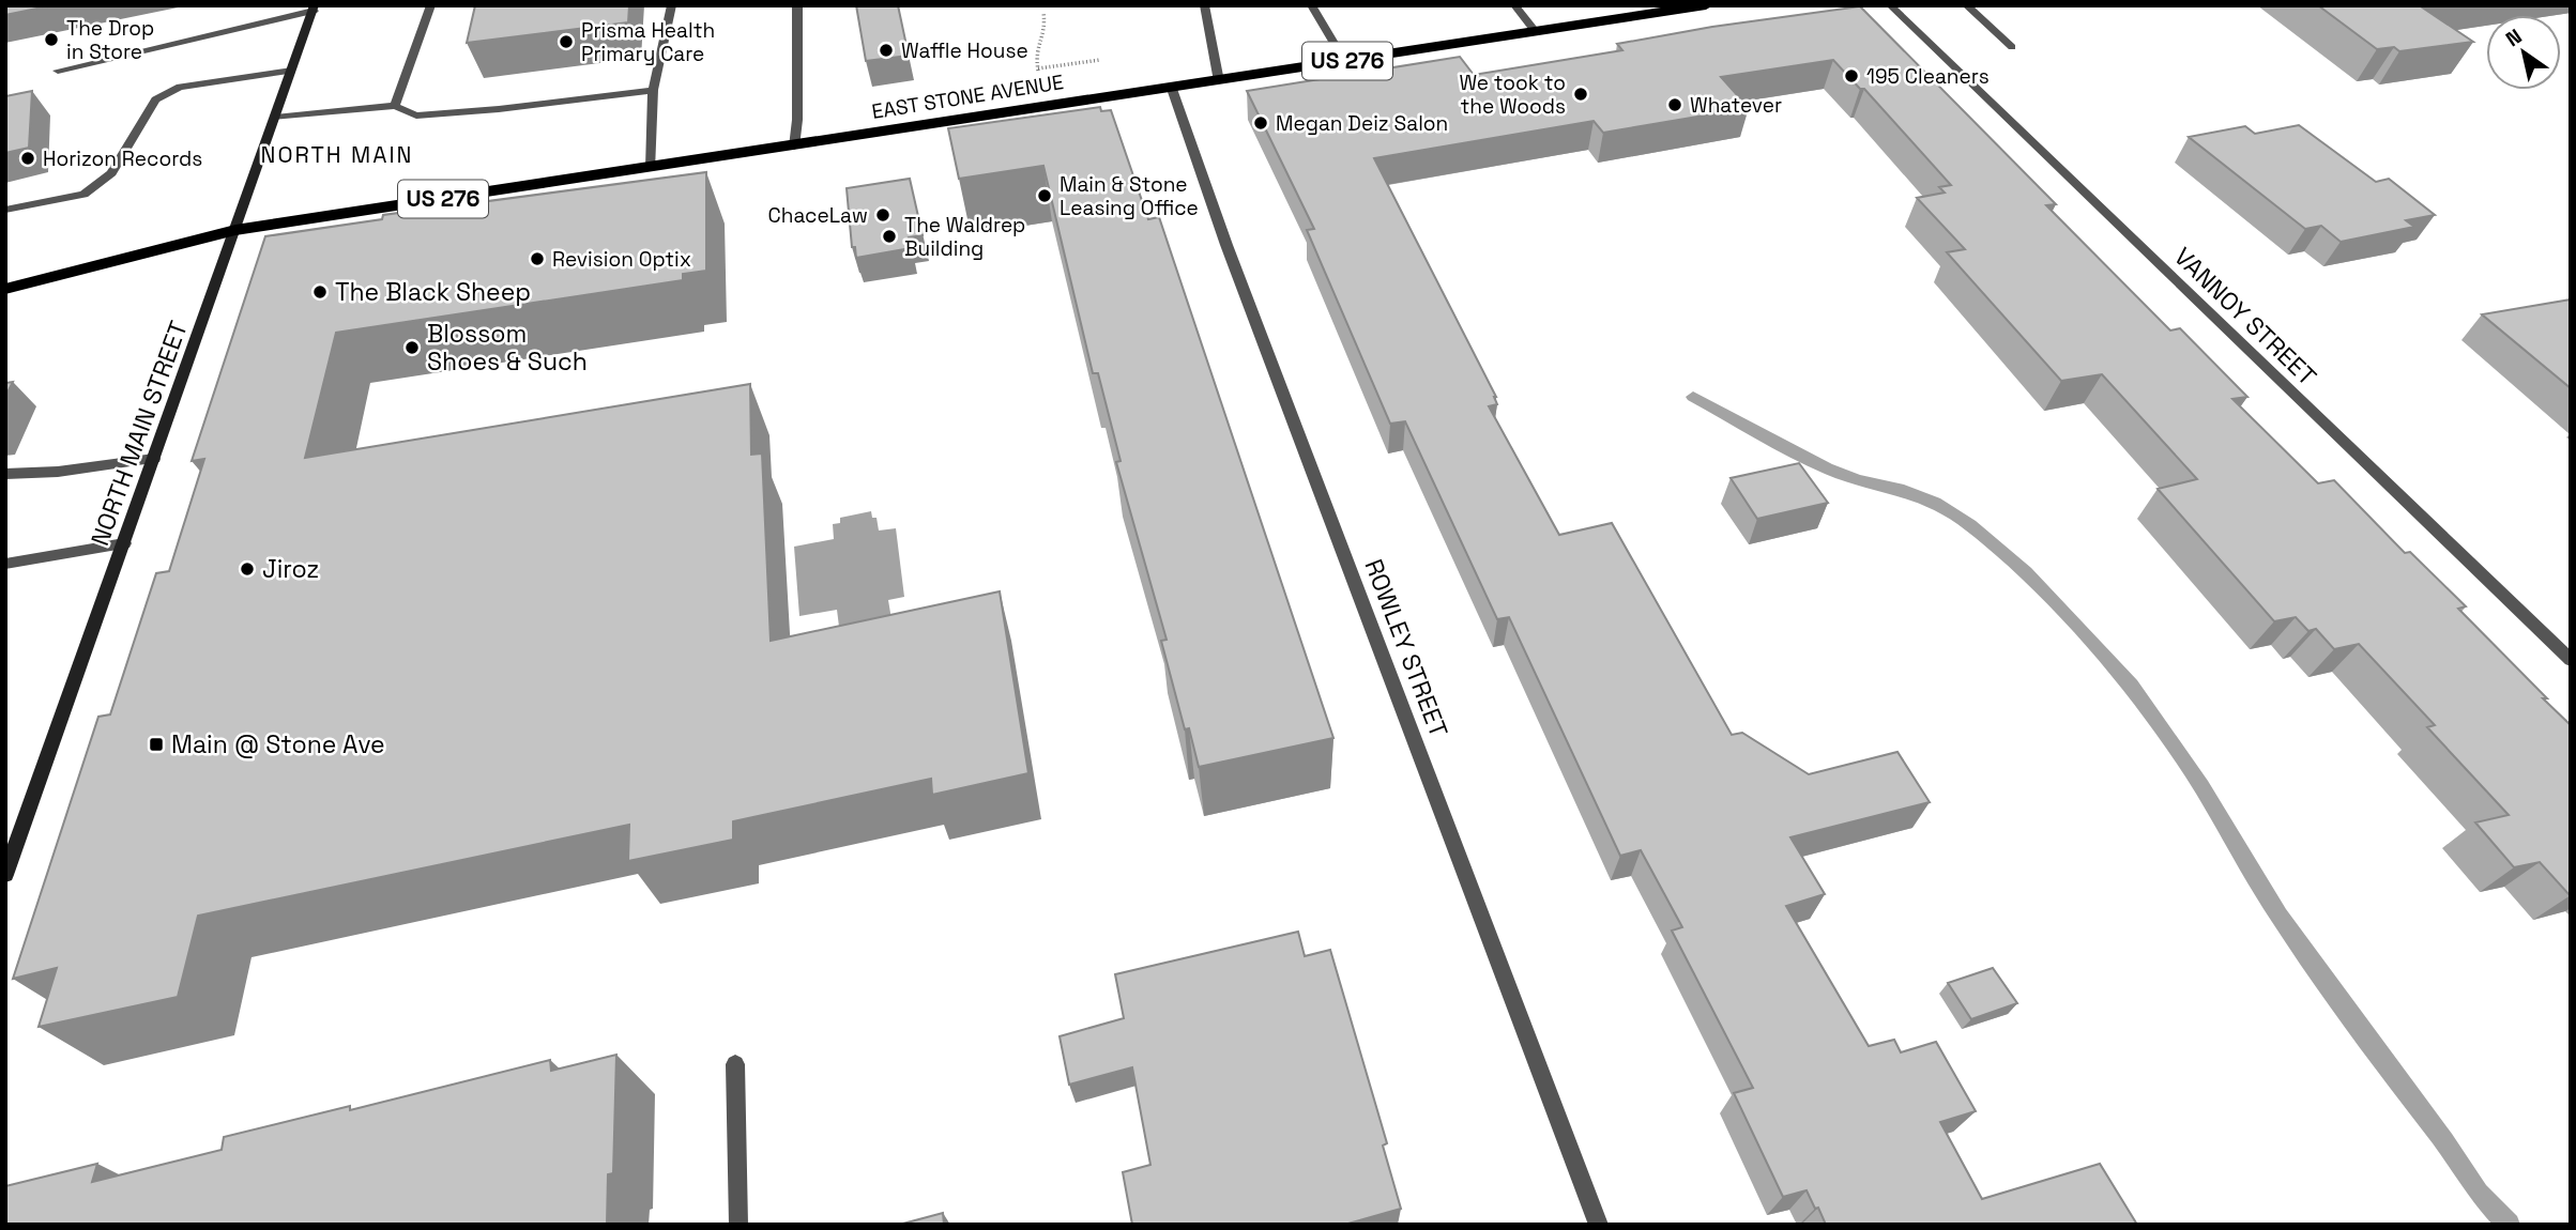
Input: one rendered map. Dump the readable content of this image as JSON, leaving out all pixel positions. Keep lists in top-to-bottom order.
{
  "streets": {
    "highway": ["US 276", "EAST STONE AVENUE"],
    "street": ["VANNOY STREET", "NORTH MAIN STREET", "ROWLEY STREET"]
  },
  "crossings": [
    ["US 276", "EAST STONE AVENUE"],
    ["US 276", "NORTH MAIN STREET"],
    ["EAST STONE AVENUE", "NORTH MAIN STREET"],
    ["EAST STONE AVENUE", "ROWLEY STREET"]
  ],
  "districts": ["NORTH MAIN"],
  "places": {
    "other": [
      "The Drop in Store",
      "Prisma Health Primary Care",
      "Waffle House",
      "195 Cleaners",
      "We took to the Woods",
      "Whatever",
      "Megan Deiz Salon",
      "Horizon Records",
      "Main & Stone Leasing Office",
      "ChaceLaw",
      "The Waldrep Building",
      "Revision Optix",
      "The Black Sheep",
      "Blossom Shoes & Such",
      "Jiroz"
    ],
    "transit": ["Main @ Stone Ave"]
  },
  "north": "top left"
}
